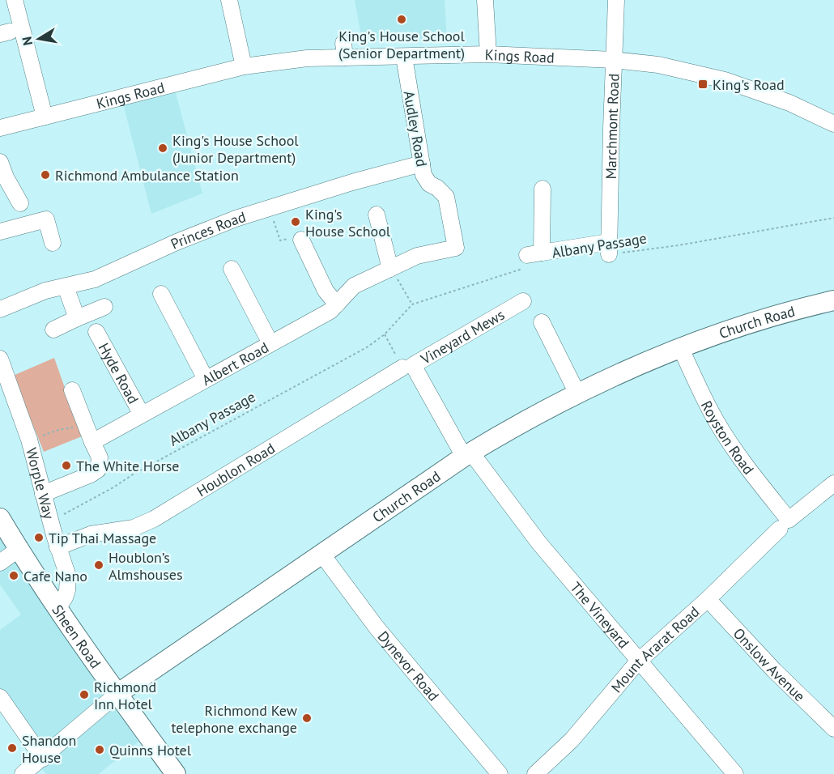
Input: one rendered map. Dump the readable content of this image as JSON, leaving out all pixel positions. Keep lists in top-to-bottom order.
{
  "streets": {
    "main road": ["Church Road", "Sheen Road"],
    "street": [
      "Kings Road",
      "Marchmont Road",
      "Audley Road",
      "Princes Road",
      "Vineyard Mews",
      "Albert Road",
      "Hyde Road",
      "Royston Road",
      "Houblon Road",
      "Worple Way",
      "The Vineyard",
      "Mount Ararat Road",
      "Onslow Avenue",
      "Dynevor Road"
    ],
    "path": ["Albany Passage"]
  },
  "crossings": [
    ["Kings Road", "Marchmont Road"],
    ["Kings Road", "Audley Road"],
    ["Marchmont Road", "Albany Passage"],
    ["Audley Road", "Princes Road"],
    ["Audley Road", "Albert Road"],
    ["Albany Passage", "Worple Way"],
    ["Church Road", "Royston Road"],
    ["Church Road", "The Vineyard"],
    ["Church Road", "Sheen Road"],
    ["Church Road", "Dynevor Road"],
    ["Vineyard Mews", "The Vineyard"],
    ["Albert Road", "Hyde Road"],
    ["Royston Road", "Mount Ararat Road"],
    ["Houblon Road", "Worple Way"],
    ["Worple Way", "Sheen Road"],
    ["The Vineyard", "Mount Ararat Road"],
    ["Mount Ararat Road", "Onslow Avenue"]
  ],
  "places": {
    "other": [
      "King's House School (Senior Department)",
      "King's House School (Junior Department)",
      "Richmond Ambulance Station",
      "King's House School",
      "The White Horse",
      "Tip Thai Massage",
      "Houblon’s Almshouses",
      "Cafe Nano",
      "Richmond Inn Hotel",
      "Richmond Kew telephone exchange",
      "Shandon House",
      "Quinns Hotel"
    ],
    "transit": ["King's Road"]
  },
  "north": "left"
}
